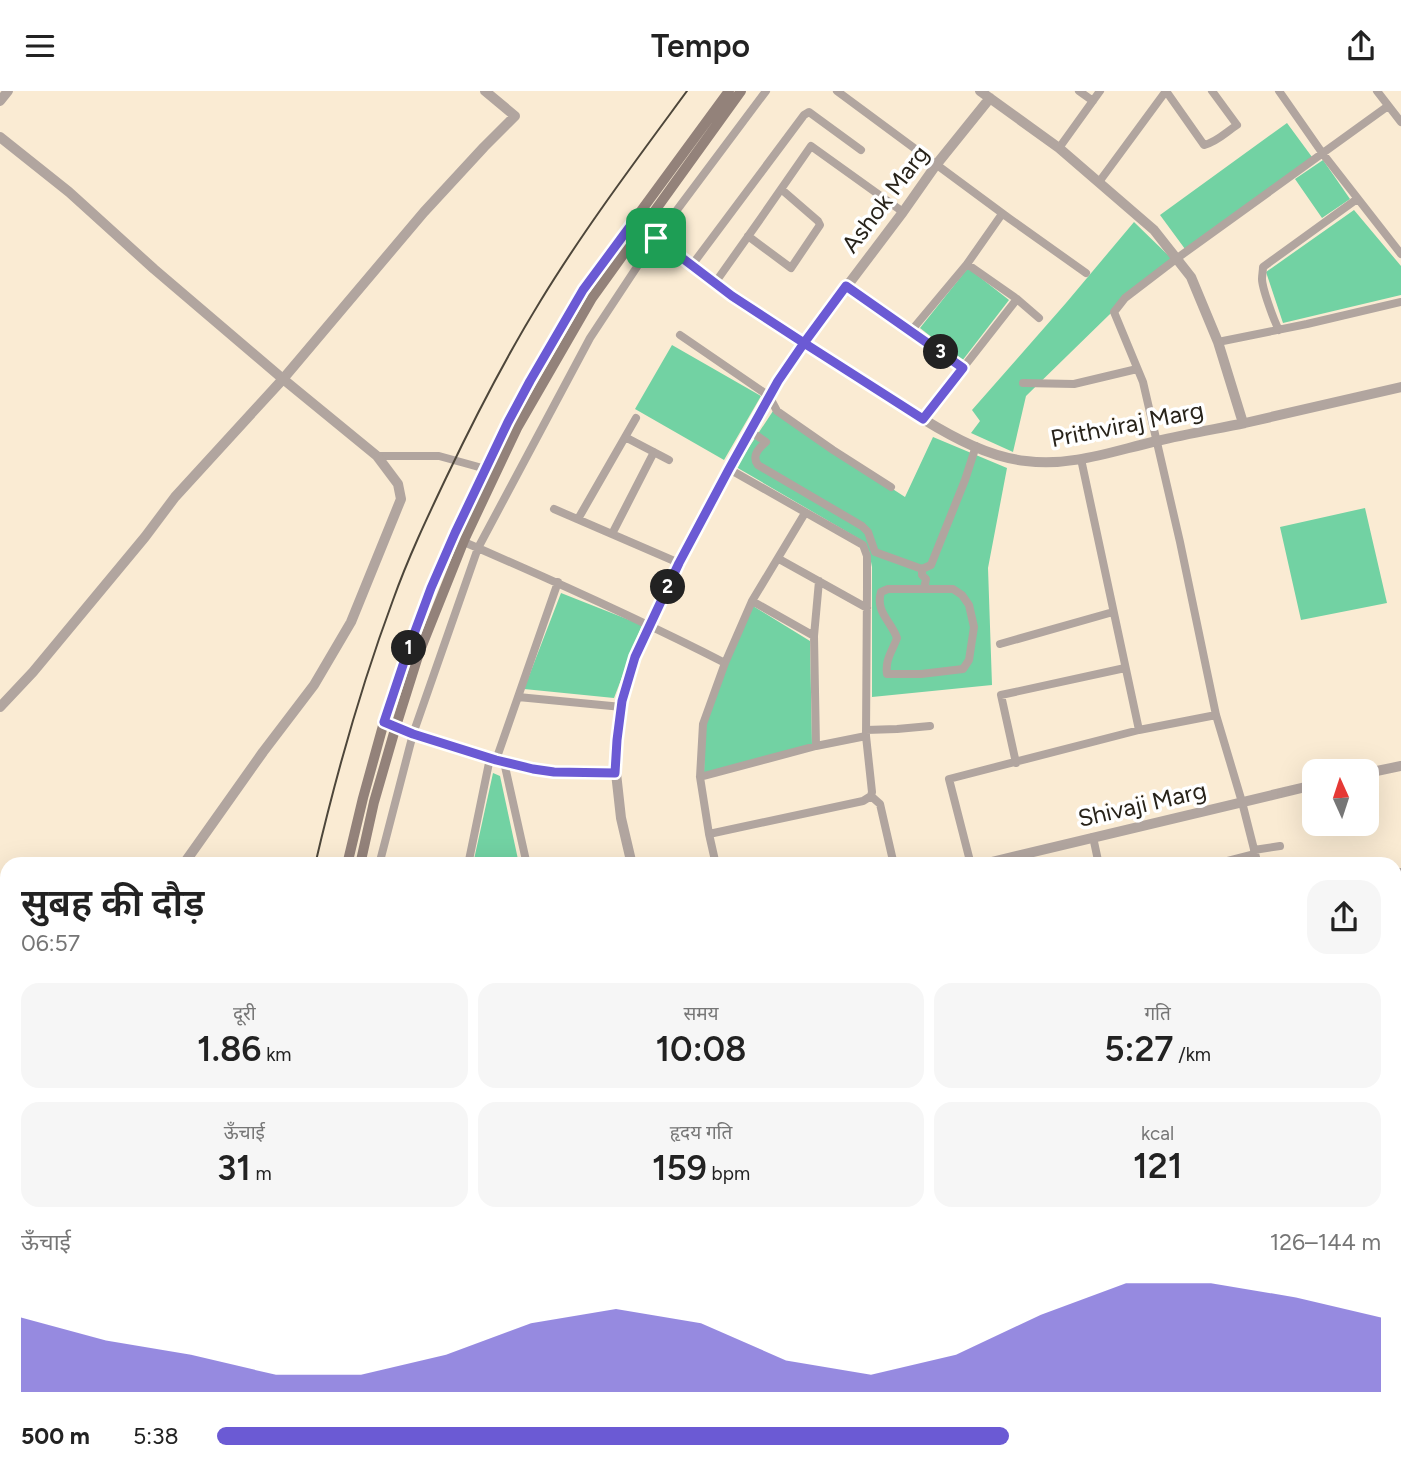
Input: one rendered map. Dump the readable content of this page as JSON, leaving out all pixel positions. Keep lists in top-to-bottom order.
{
  "streets": {
    "street": ["Ashok Marg", "Prithviraj Marg", "Shivaji Marg"]
  },
  "crossings": [
    ["Ashok Marg", "Prithviraj Marg"]
  ],
  "north": "top",
  "page": {
    "header": "Tempo",
    "pins": ["3", "2", "1"],
    "heading": ["सुबह की दौड़", "06:57"],
    "stats": [
      ["दूरी", "1.86 km"],
      ["समय", "10:08"],
      ["गति", "5:27 /km"],
      ["ऊँचाई", "31 m"],
      ["हृदय गति", "159 bpm"],
      ["kcal", "121"]
    ],
    "chart": ["ऊँचाई", "126–144 m"],
    "list": [
      {
        "name": "500 m",
        "note": "5:38"
      }
    ]
  }
}
